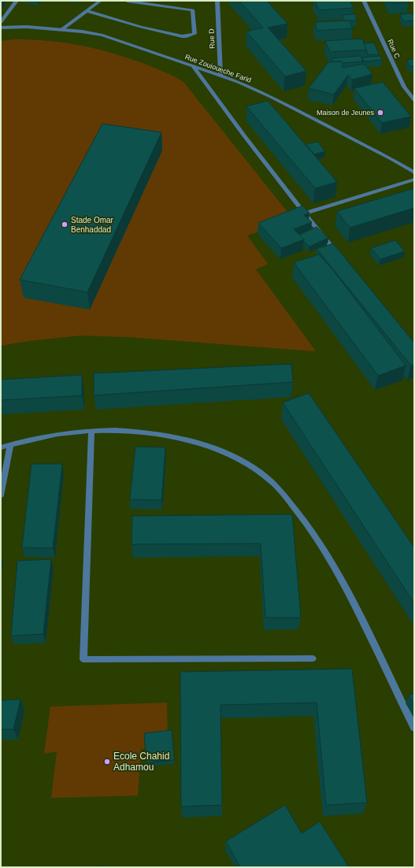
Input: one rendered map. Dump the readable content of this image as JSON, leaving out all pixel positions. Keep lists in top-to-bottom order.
{
  "streets": {
    "street": ["Rue D", "Rue C", "Rue Zouioueche Farid"]
  },
  "crossings": [
    ["Rue D", "Rue Zouioueche Farid"]
  ],
  "places": ["Maison de Jeunes", "Stade Omar Benhaddad", "Ecole Chahid Adhamou"]
}
